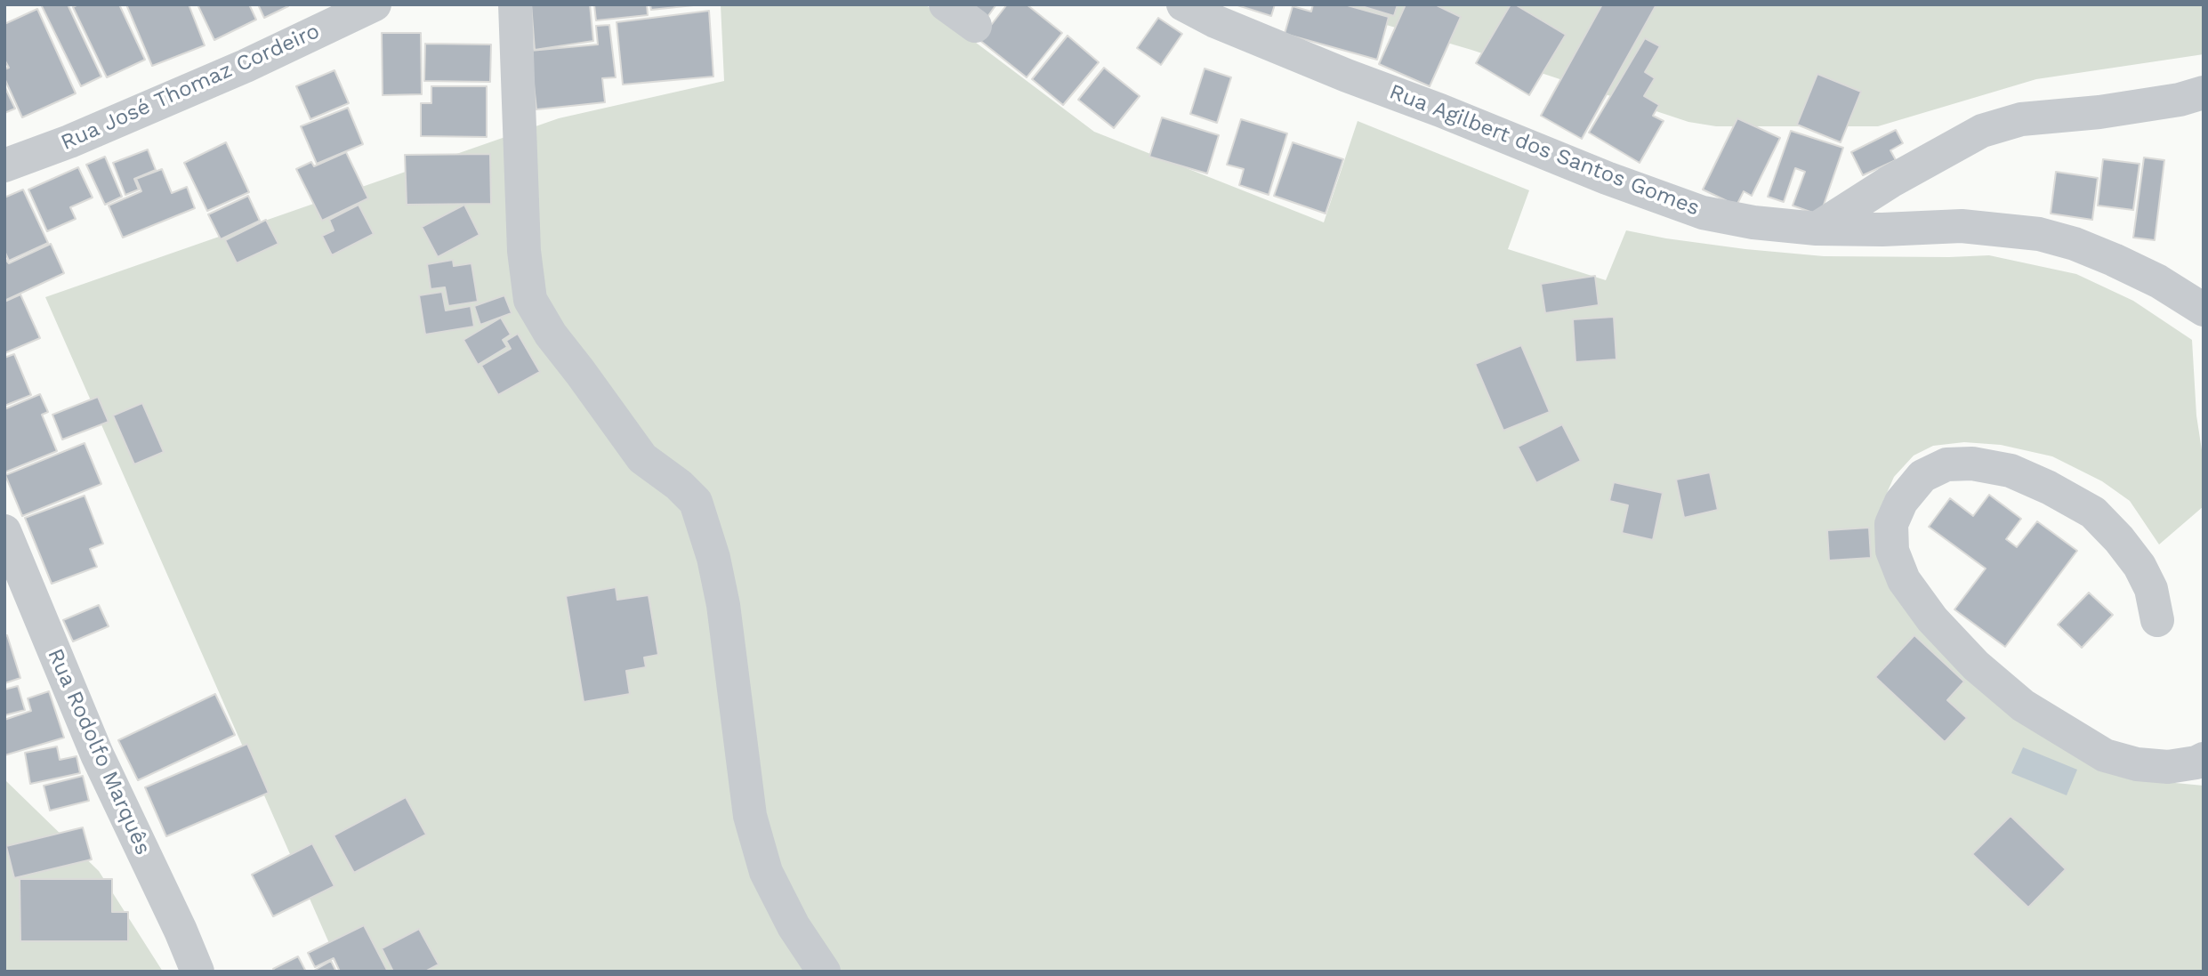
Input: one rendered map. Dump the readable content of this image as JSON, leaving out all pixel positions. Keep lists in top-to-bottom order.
{
  "streets": {
    "street": ["Rua José Thomaz Cordeiro", "Rua Agilbert dos Santos Gomes", "Rua Rodolfo Marquês"]
  }
}
